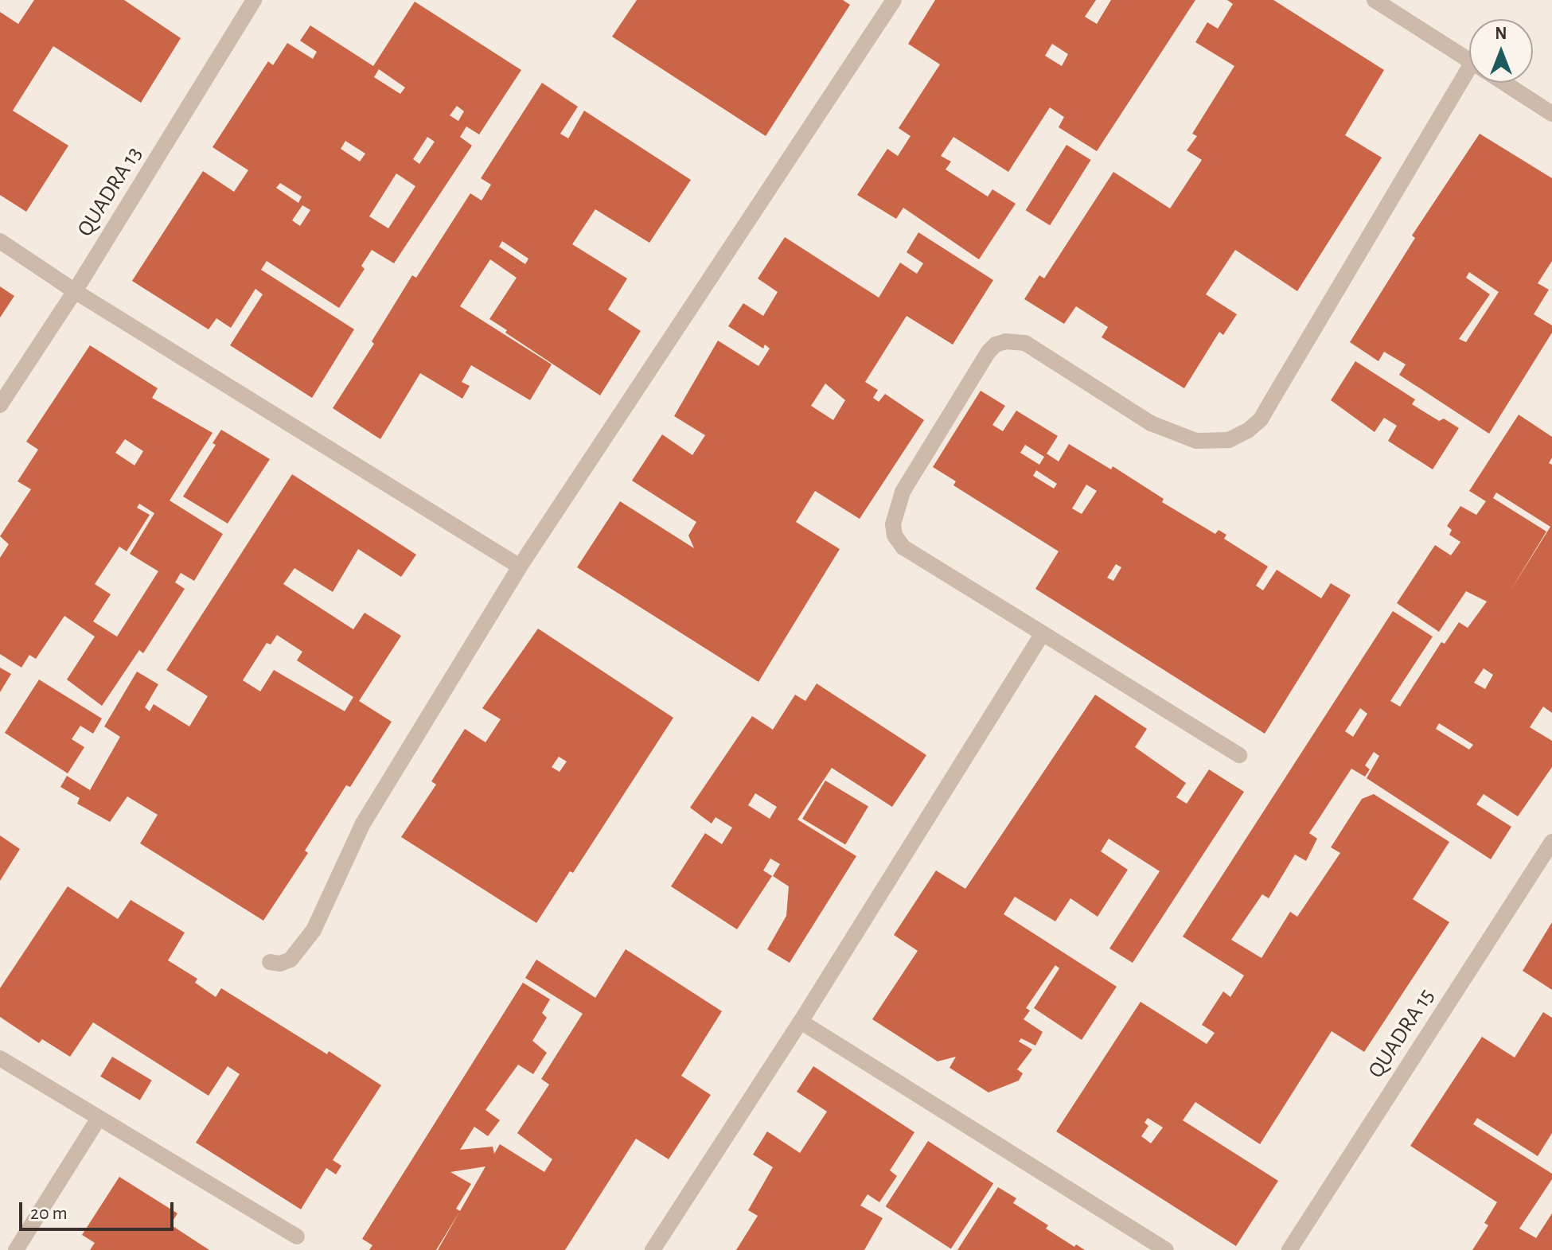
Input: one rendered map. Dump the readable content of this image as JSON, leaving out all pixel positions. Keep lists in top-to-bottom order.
{
  "streets": {
    "street": ["QUADRA 13", "QUADRA 15"]
  },
  "scale_bar": "20 m",
  "north": "top"
}
